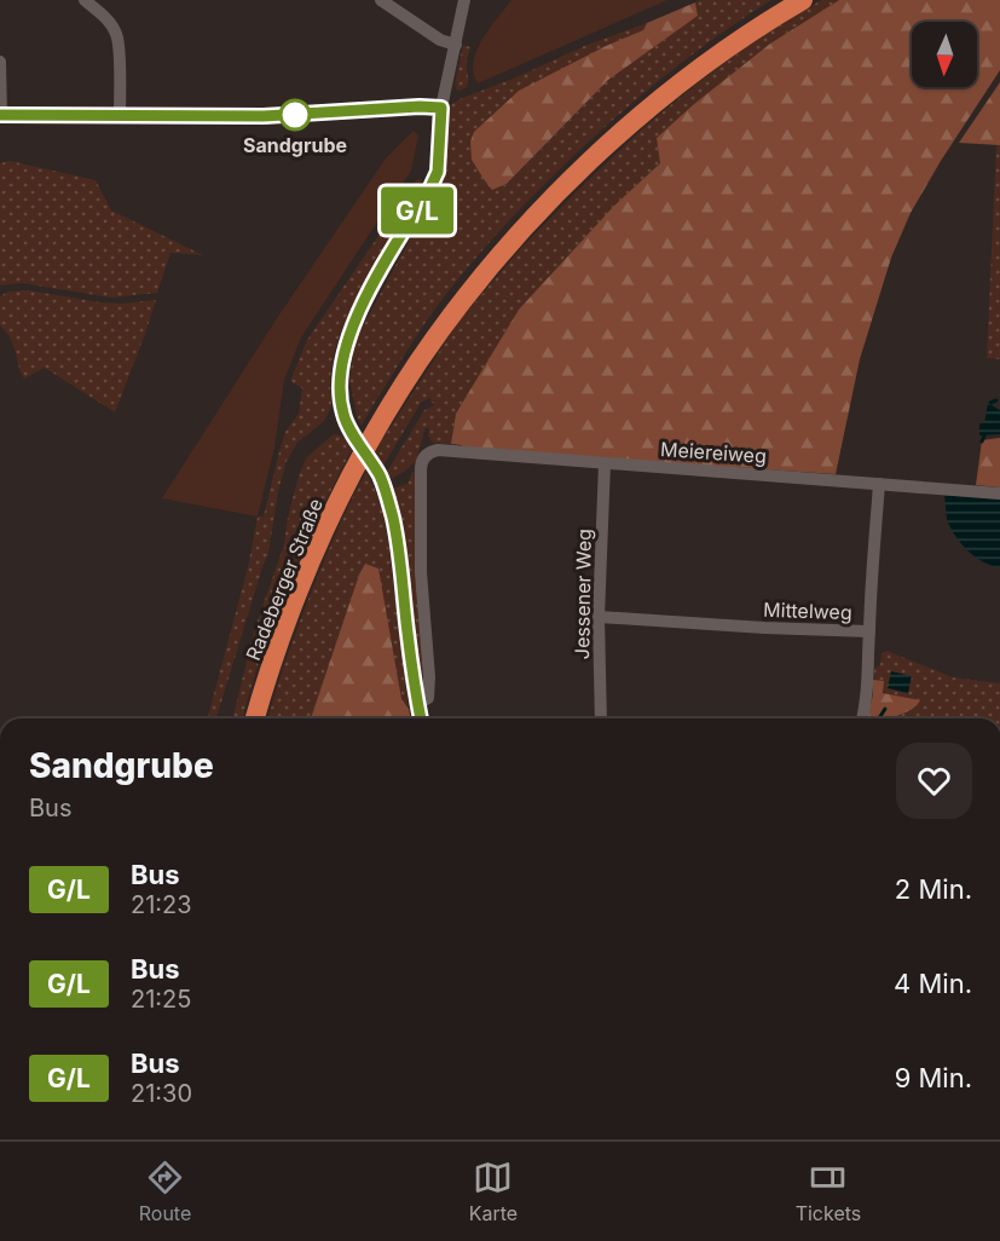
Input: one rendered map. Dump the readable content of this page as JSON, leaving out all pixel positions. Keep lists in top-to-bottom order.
{
  "streets": {
    "highway": ["Radeberger Straße"],
    "street": ["Meiereiweg", "Jessener Weg", "Mittelweg"]
  },
  "crossings": [
    ["Meiereiweg", "Jessener Weg"],
    ["Meiereiweg", "Mittelweg"],
    ["Jessener Weg", "Mittelweg"]
  ],
  "places": ["Sandgrube"],
  "lines": ["bus line G/L"],
  "north": "bottom",
  "page": {
    "on_map": "G/L",
    "heading": ["Sandgrube", "Bus"],
    "list": [
      {
        "mark": "G/L",
        "name": "Bus",
        "note": "21:23",
        "value": "2 Min."
      },
      {
        "mark": "G/L",
        "name": "Bus",
        "note": "21:25",
        "value": "4 Min."
      },
      {
        "mark": "G/L",
        "name": "Bus",
        "note": "21:30",
        "value": "9 Min."
      }
    ],
    "tabs": ["Route", "Karte", "Tickets"]
  }
}
